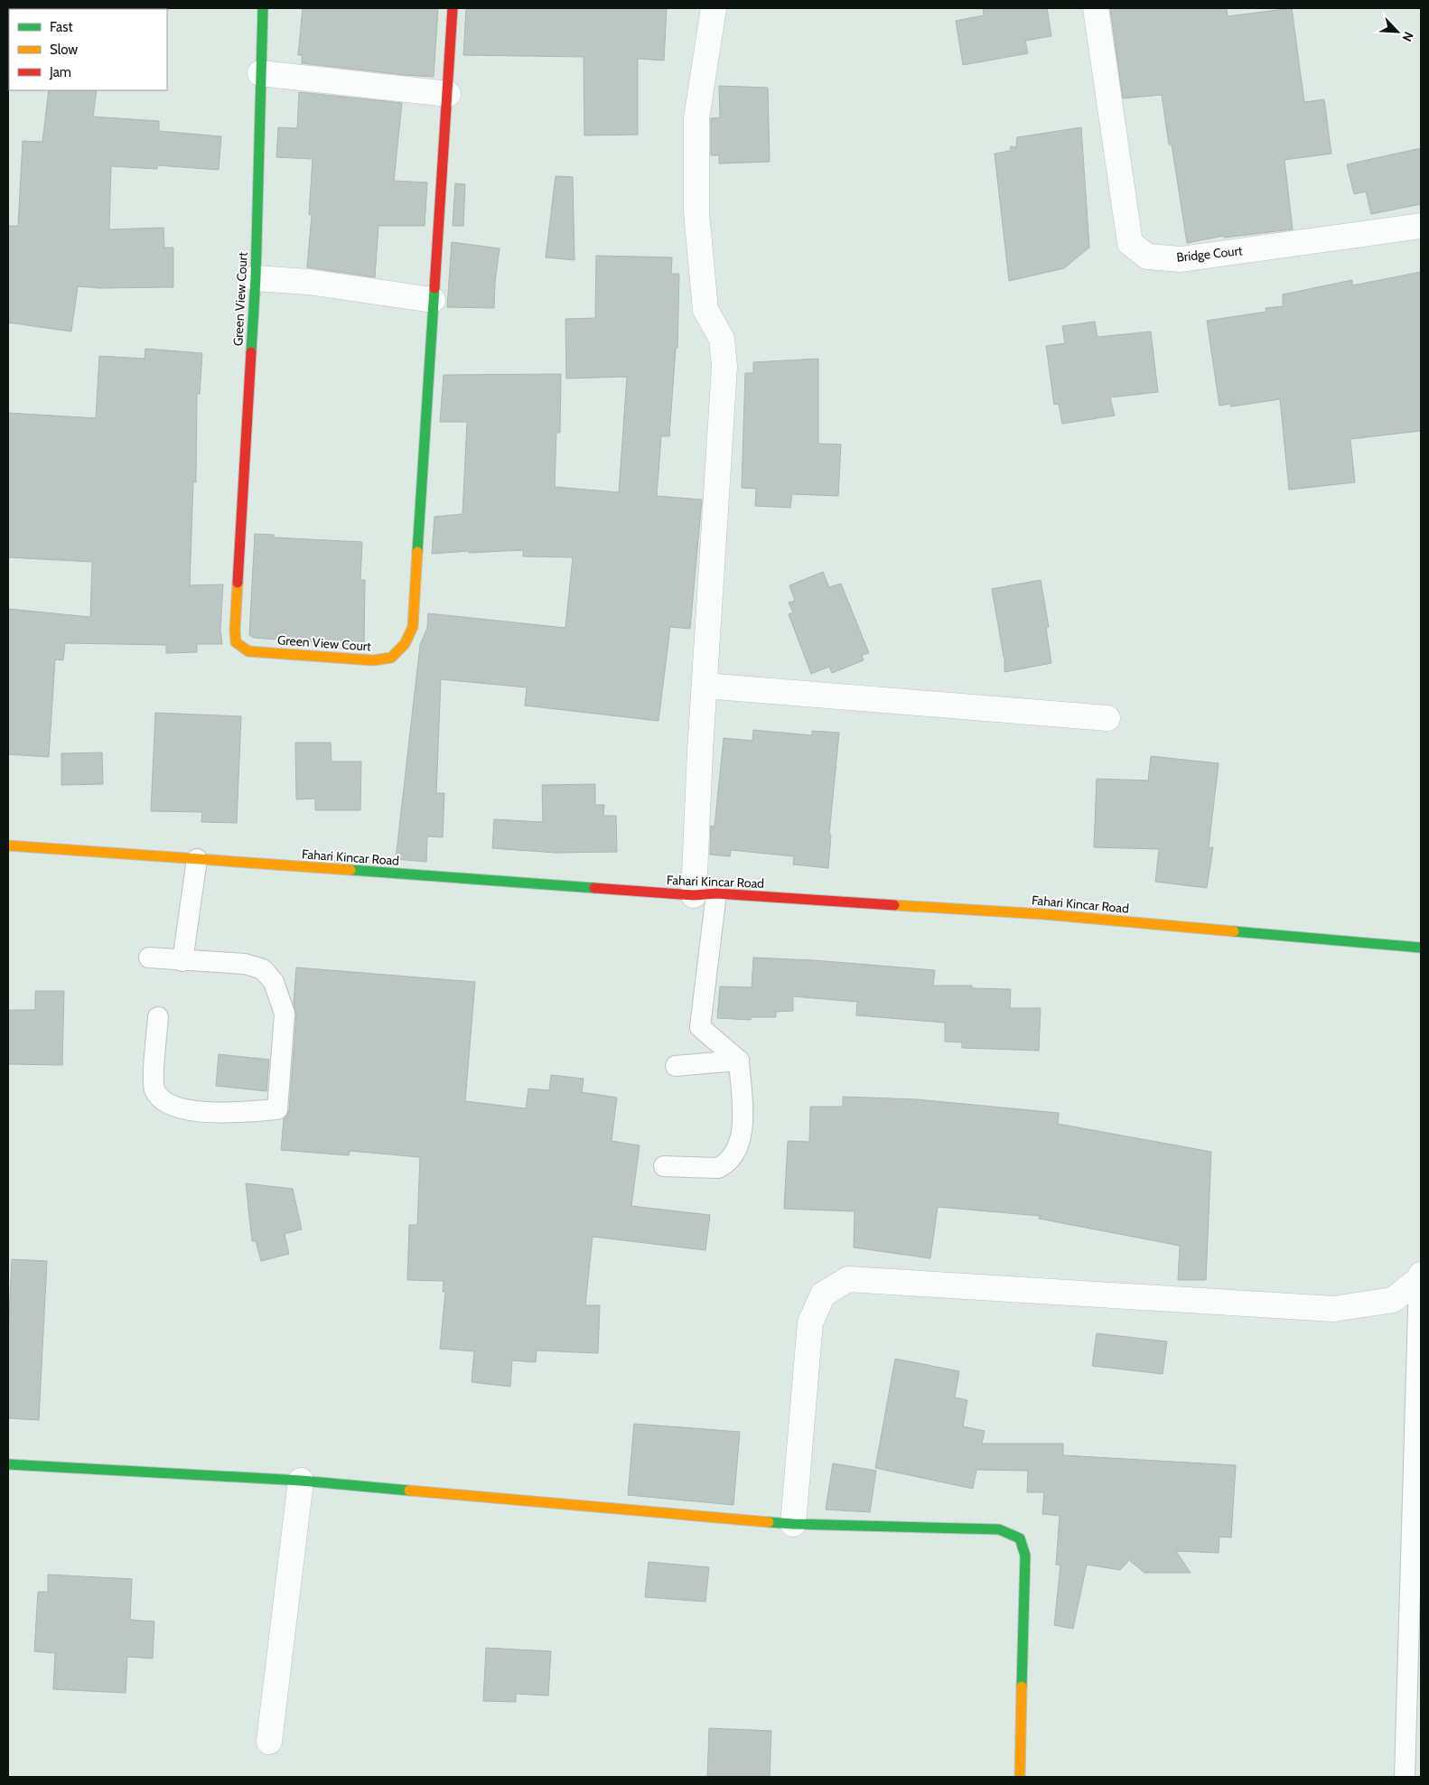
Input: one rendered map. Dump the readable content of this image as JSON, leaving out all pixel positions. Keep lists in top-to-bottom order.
{
  "streets": {
    "street": ["Bridge Court", "Green View Court", "Fahari Kincar Road"]
  },
  "legend": ["Fast", "Slow", "Jam"],
  "north": "bottom right"
}
